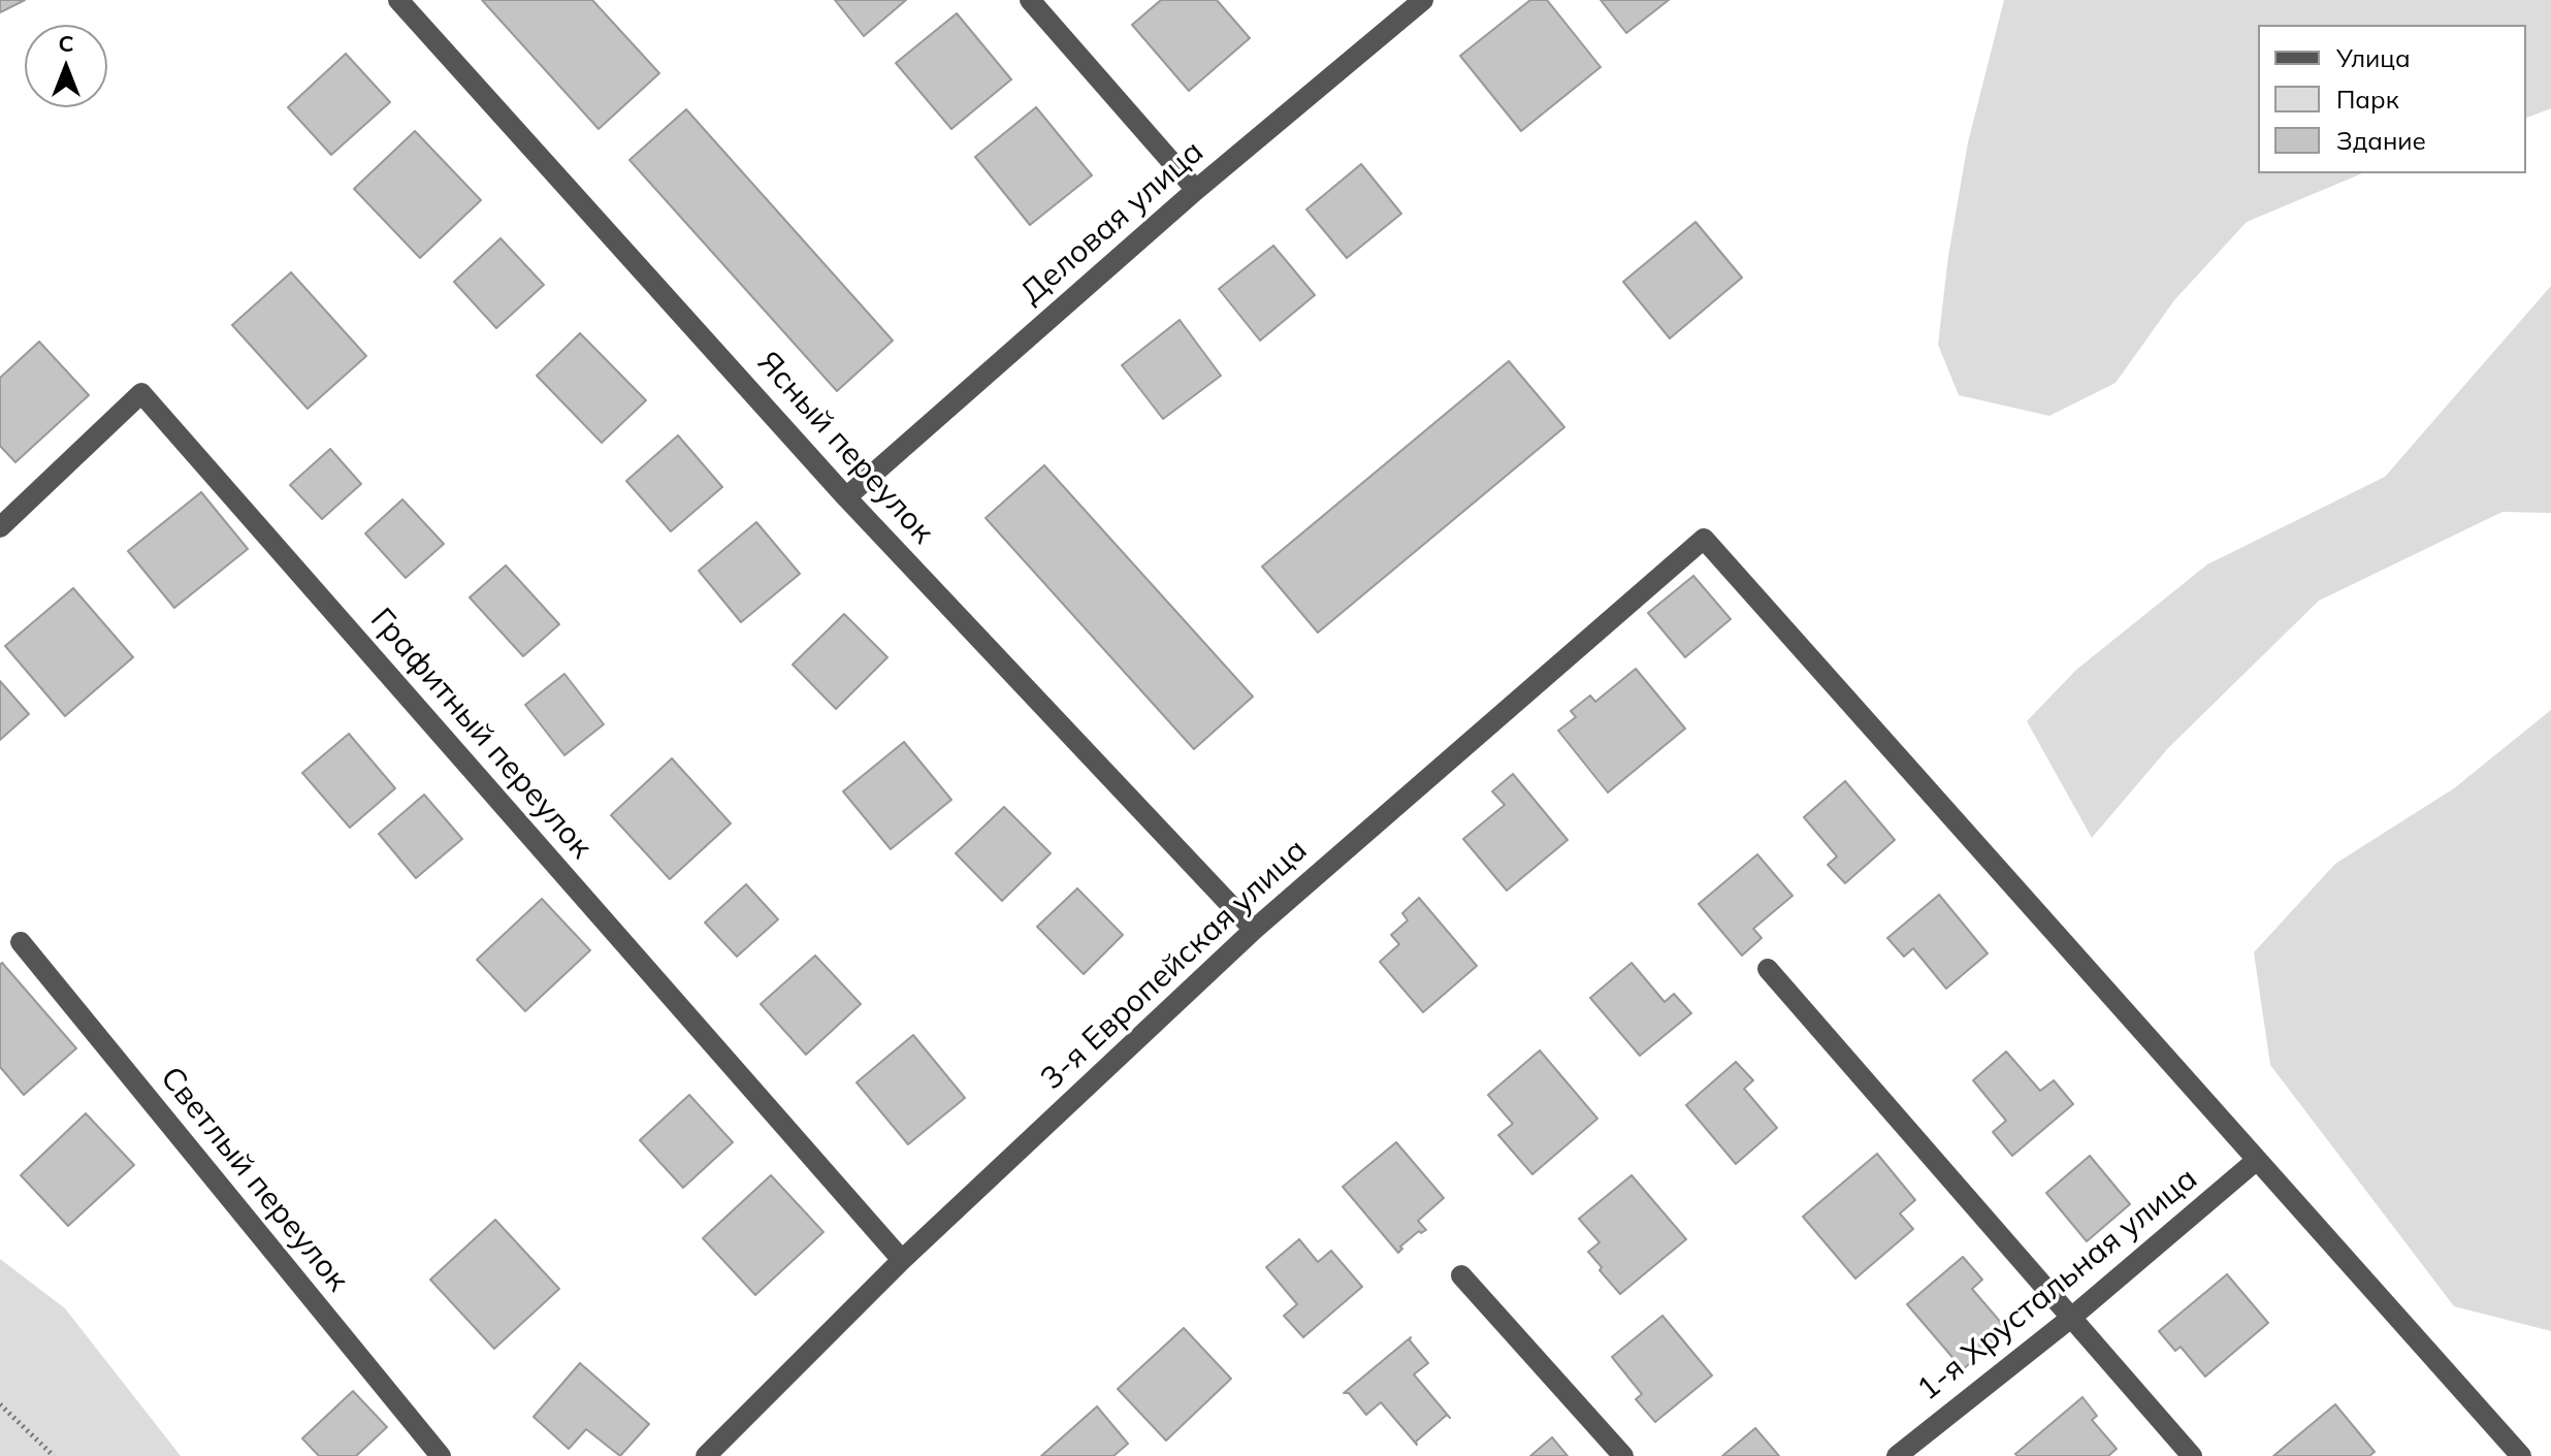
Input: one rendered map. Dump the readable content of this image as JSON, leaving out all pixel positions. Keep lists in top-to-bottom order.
{
  "streets": {
    "street": [
      "Деловая улица",
      "Ясный переулок",
      "Графитный переулок",
      "3-я Европейская улица",
      "Светлый переулок",
      "1-я Хрустальная улица"
    ]
  },
  "crossings": [
    ["Деловая улица", "Ясный переулок"],
    ["Ясный переулок", "3-я Европейская улица"],
    ["Графитный переулок", "3-я Европейская улица"],
    ["3-я Европейская улица", "1-я Хрустальная улица"]
  ],
  "legend": ["Улица", "Парк", "Здание"],
  "north": "top"
}
